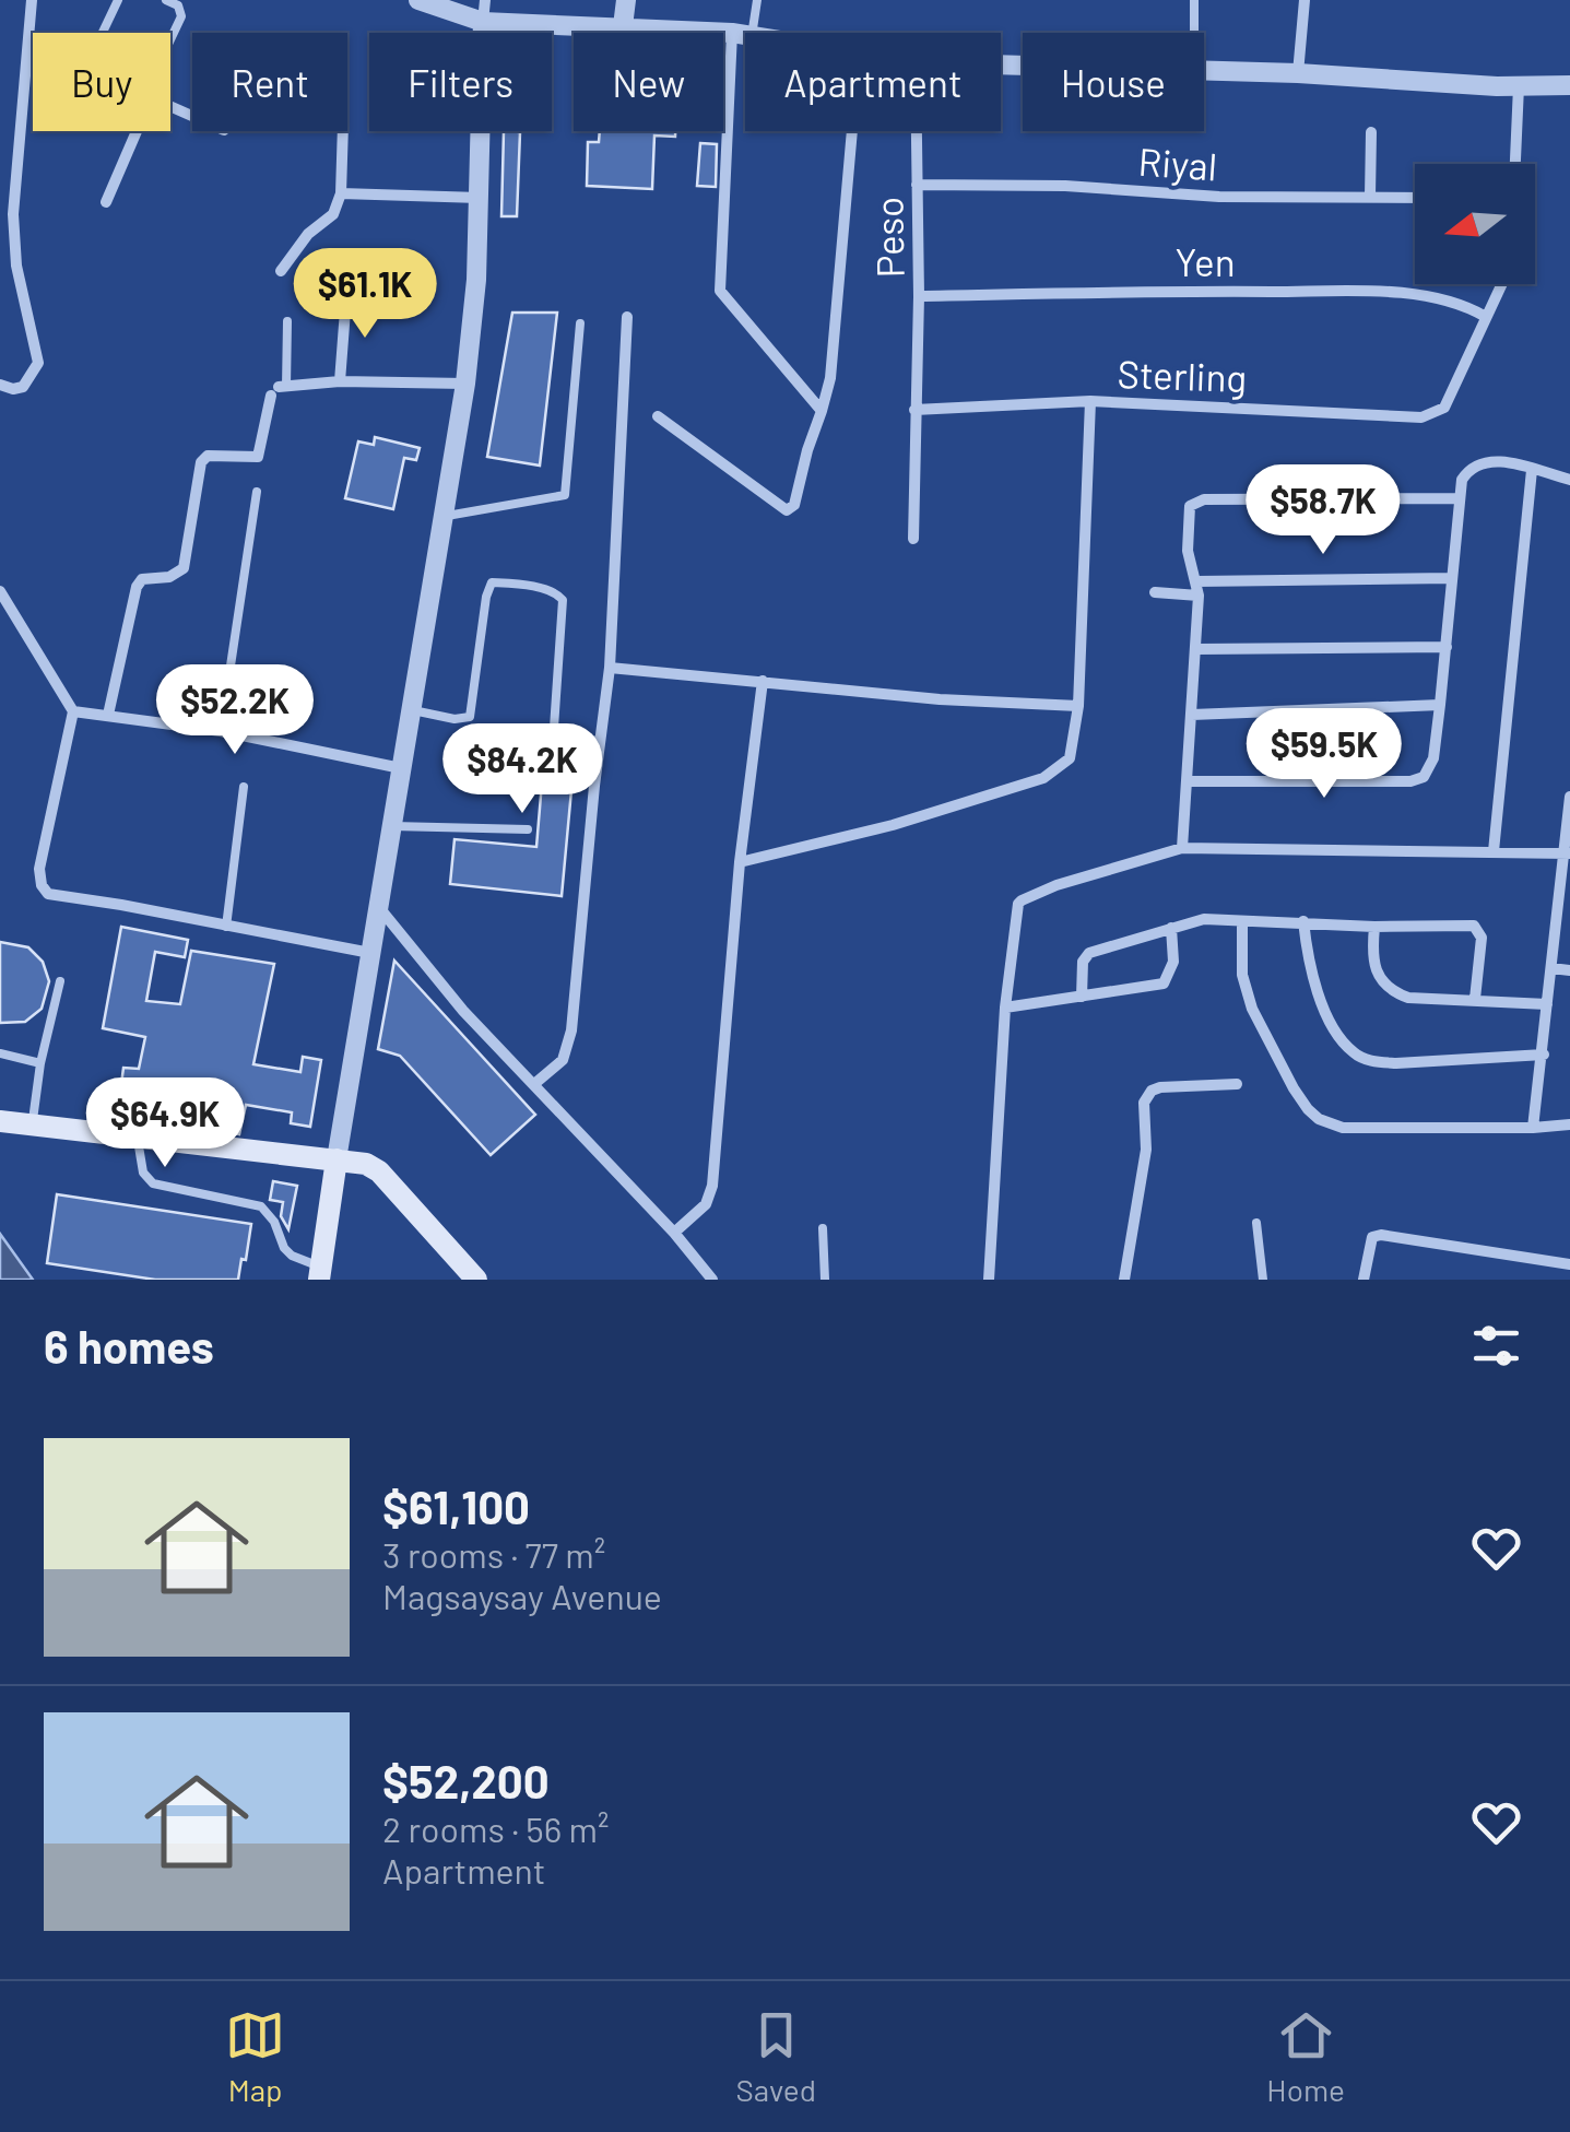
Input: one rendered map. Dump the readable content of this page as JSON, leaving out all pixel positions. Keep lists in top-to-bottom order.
{
  "streets": {
    "street": [
      "Riyal",
      "Peso",
      "Yen",
      "Sterling"
    ]
  },
  "crossings": [
    ["Riyal", "Peso"],
    ["Peso", "Yen"],
    ["Peso", "Sterling"],
    ["Yen", "Sterling"]
  ],
  "north": "left",
  "page": {
    "chip": [
      "Buy",
      "Rent",
      "Filters",
      "New",
      "Apartment",
      "House"
    ],
    "price": [
      "$61.1K",
      "$58.7K",
      "$52.2K",
      "$59.5K",
      "$84.2K",
      "$64.9K"
    ],
    "heading": "6 homes",
    "list": [
      {
        "name": "$61,100",
        "note": "3 rooms · 77 m² · Magsaysay Avenue"
      },
      {
        "name": "$52,200",
        "note": "2 rooms · 56 m² · Apartment"
      }
    ],
    "tabs": ["Map", "Saved", "Home"]
  }
}
